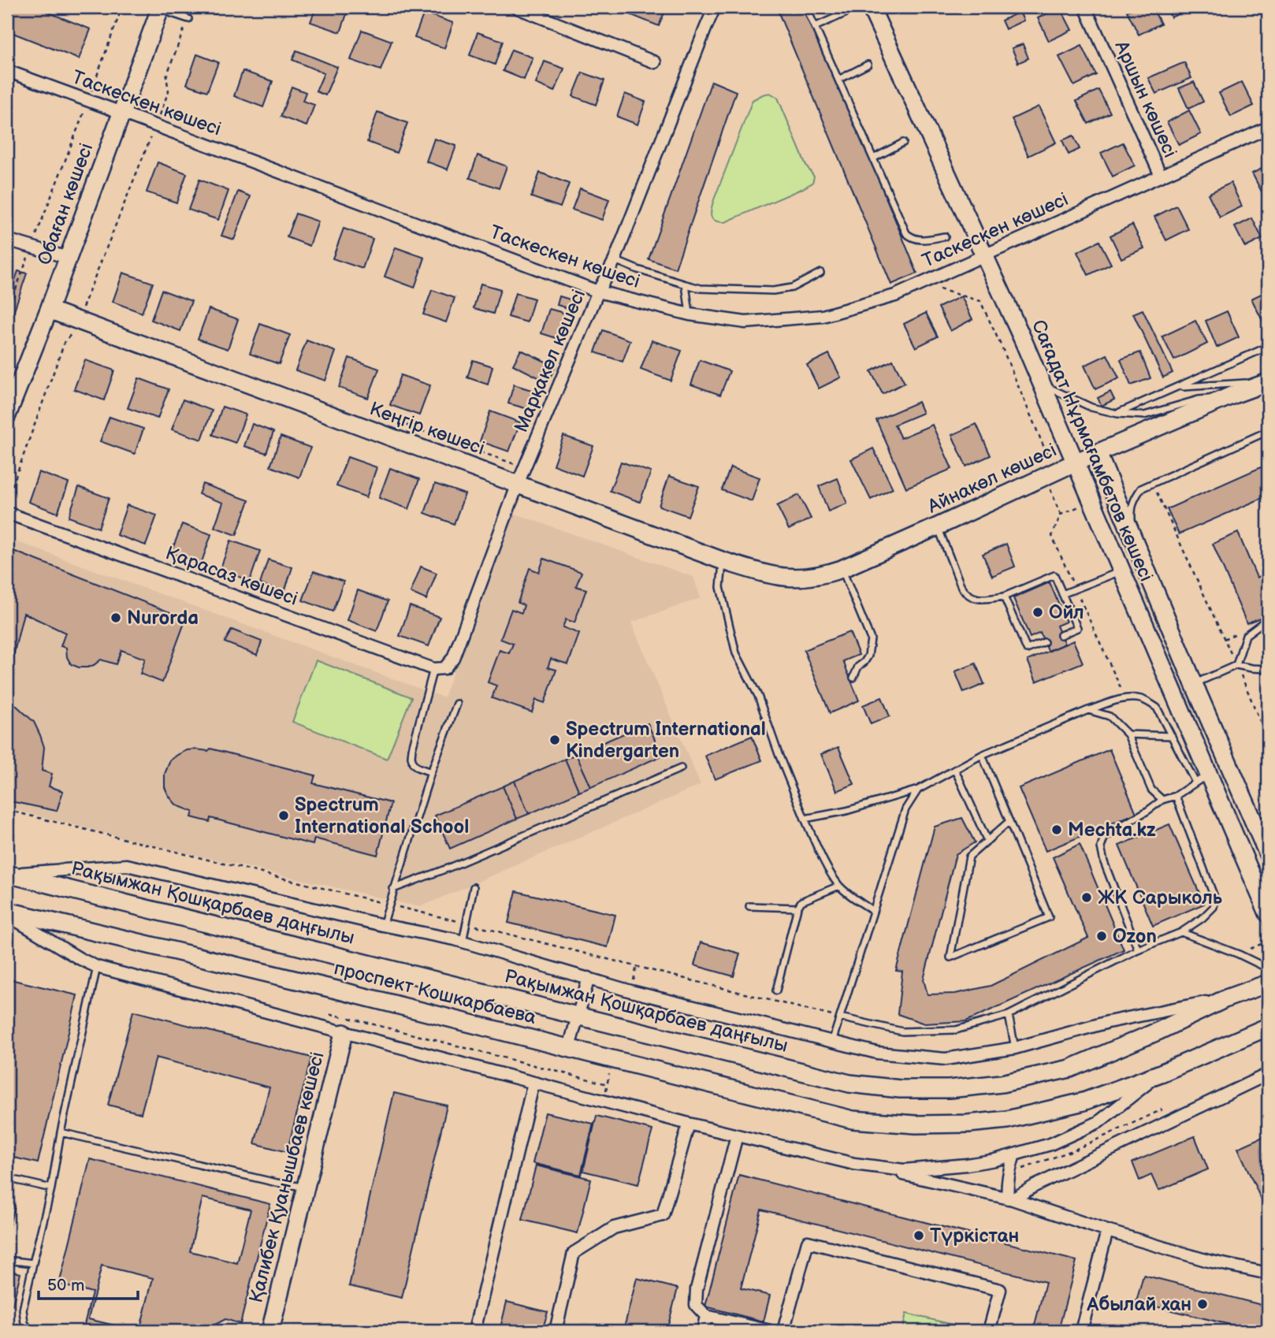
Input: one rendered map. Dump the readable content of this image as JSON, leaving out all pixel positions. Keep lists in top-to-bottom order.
{
  "streets": {
    "street": [
      "Аршын көшесі",
      "Таскескен көшесі",
      "Обаған көшесі",
      "Марқакөл көшесі",
      "Кеңгір көшесі",
      "Сағадат Нұрмағамбетов көшесі",
      "Айнакөл көшесі",
      "Қарасаз көшесі",
      "Рақымжан Қошқарбаев даңғылы",
      "проспект Кошкарбаева",
      "Қалибек Қуанышбаев көшесі"
    ]
  },
  "crossings": [
    ["Аршын көшесі", "Таскескен көшесі"],
    ["Таскескен көшесі", "Обаған көшесі"],
    ["Таскескен көшесі", "Марқакөл көшесі"],
    ["Таскескен көшесі", "Сағадат Нұрмағамбетов көшесі"],
    ["Обаған көшесі", "Кеңгір көшесі"],
    ["Марқакөл көшесі", "Кеңгір көшесі"],
    ["Марқакөл көшесі", "Қарасаз көшесі"],
    ["Кеңгір көшесі", "Айнакөл көшесі"],
    ["Сағадат Нұрмағамбетов көшесі", "Айнакөл көшесі"]
  ],
  "places": [
    "Ойл",
    "Nurorda",
    "Spectrum International Kindergarten",
    "Spectrum International School",
    "Mechta.kz",
    "ЖК Сарыколь",
    "Ozon",
    "Түркістан",
    "Абылай хан"
  ],
  "scale_bar": "50 m"
}
